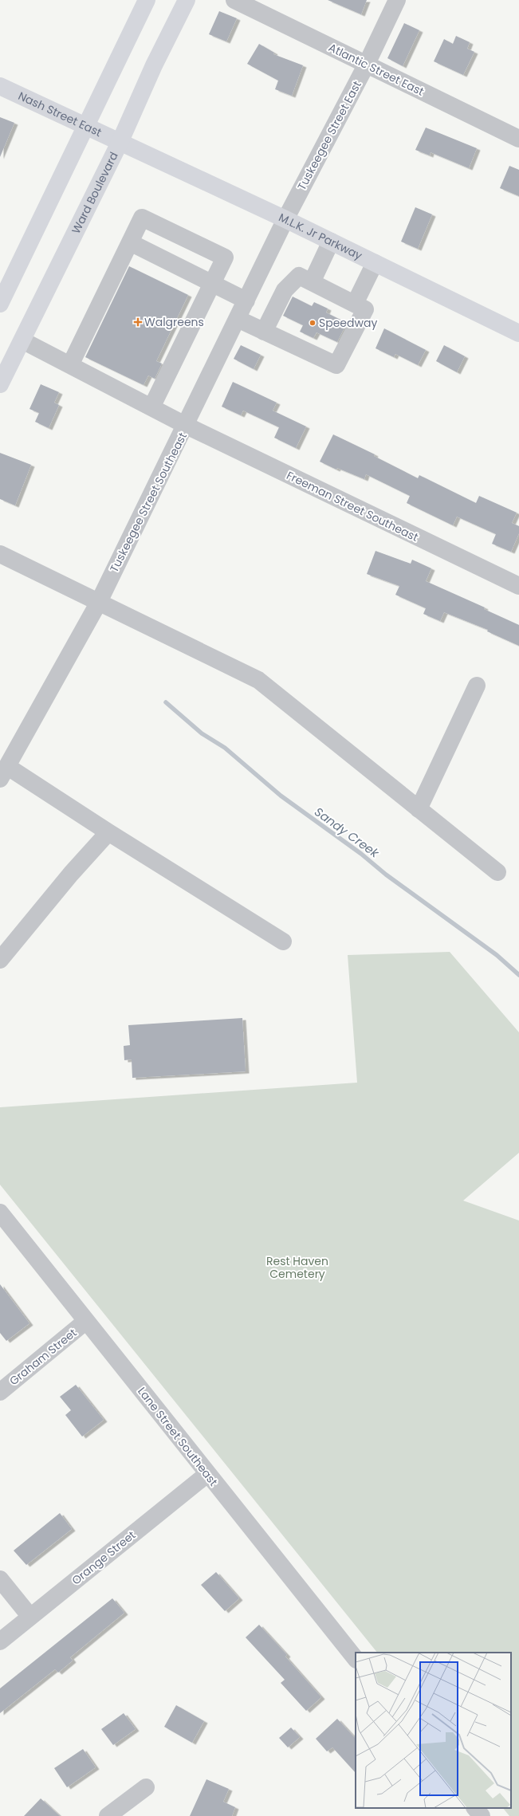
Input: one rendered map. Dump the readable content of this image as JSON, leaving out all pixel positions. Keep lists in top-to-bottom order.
{
  "streets": {
    "main road": ["Nash Street East", "Ward Boulevard", "M.L.K. Jr Parkway"],
    "street": [
      "Atlantic Street East",
      "Tuskeegee Street East",
      "Tuskeegee Street Southeast",
      "Freeman Street Southeast",
      "Graham Street",
      "Lane Street Southeast",
      "Orange Street"
    ]
  },
  "crossings": [
    ["Atlantic Street East", "Tuskeegee Street East"],
    ["Nash Street East", "Ward Boulevard"],
    ["Nash Street East", "M.L.K. Jr Parkway"],
    ["Tuskeegee Street East", "M.L.K. Jr Parkway"],
    ["Tuskeegee Street East", "Tuskeegee Street Southeast"],
    ["Ward Boulevard", "M.L.K. Jr Parkway"],
    ["Ward Boulevard", "Freeman Street Southeast"],
    ["M.L.K. Jr Parkway", "Tuskeegee Street Southeast"],
    ["Tuskeegee Street Southeast", "Freeman Street Southeast"],
    ["Graham Street", "Lane Street Southeast"],
    ["Lane Street Southeast", "Orange Street"]
  ],
  "water": ["Sandy Creek"],
  "parks": ["Rest Haven Cemetery"],
  "places": {
    "health": ["Walgreens"],
    "other": ["Speedway"]
  }
}
